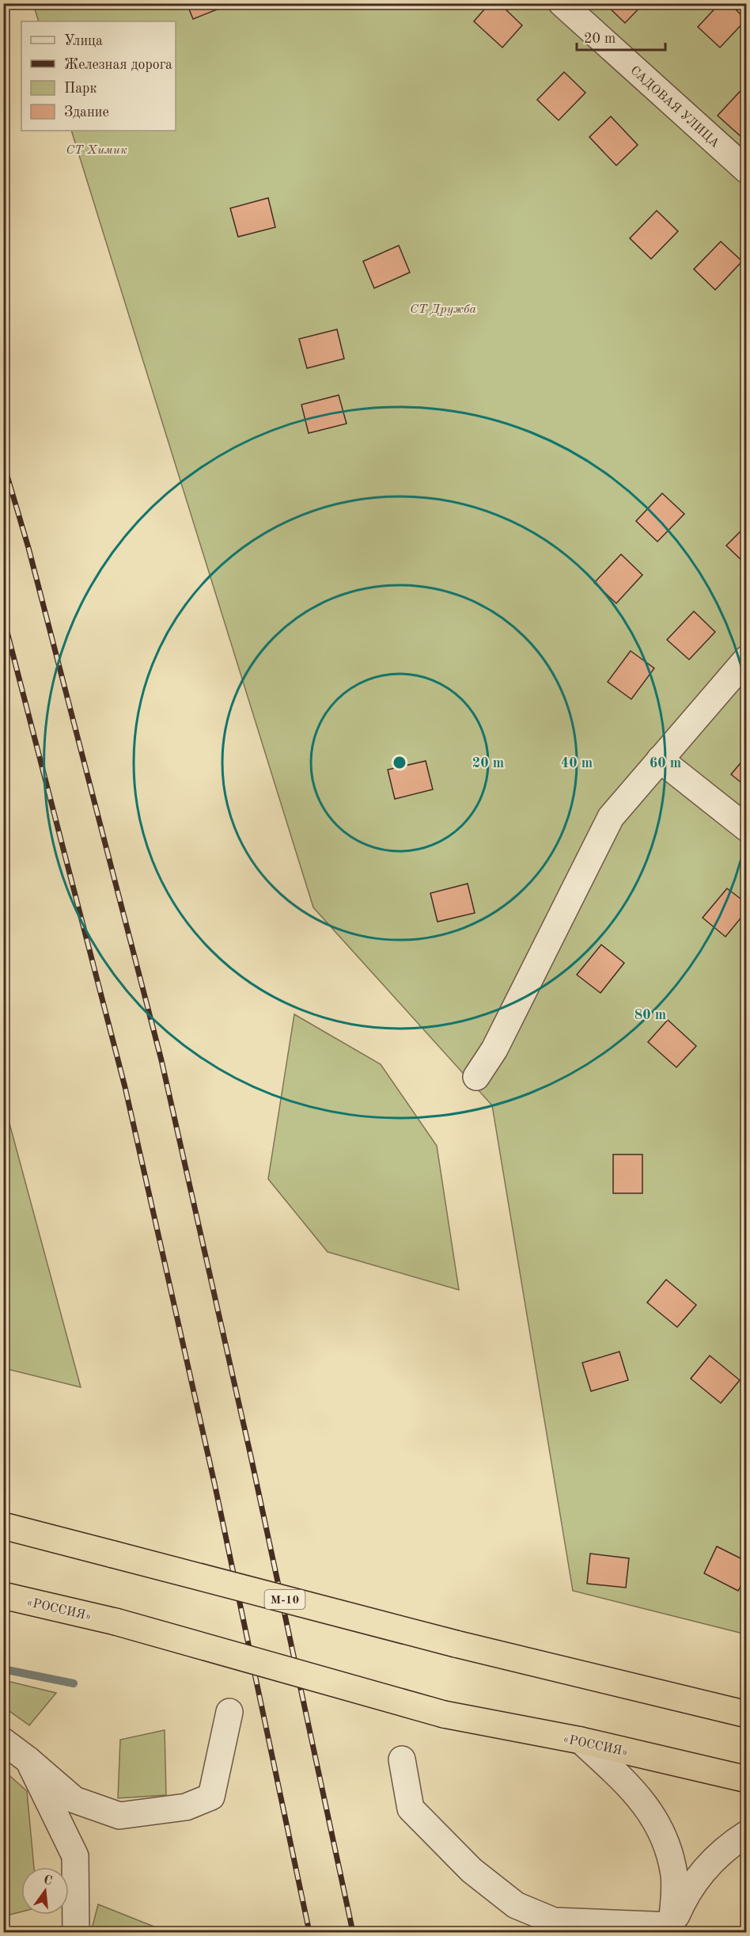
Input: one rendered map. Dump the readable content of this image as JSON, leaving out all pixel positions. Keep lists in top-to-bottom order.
{
  "streets": {
    "highway": ["М-10", "«РОССИЯ»"],
    "street": ["САДОВАЯ УЛИЦА"]
  },
  "parks": ["СТ Химик", "СТ Дружба"],
  "legend": [
    "Улица",
    "Железная дорога",
    "Парк",
    "Здание"
  ],
  "scale_bar": "20 m",
  "north": "top",
  "rings": [
    "20 m",
    "40 m",
    "60 m",
    "80 m"
  ]
}
